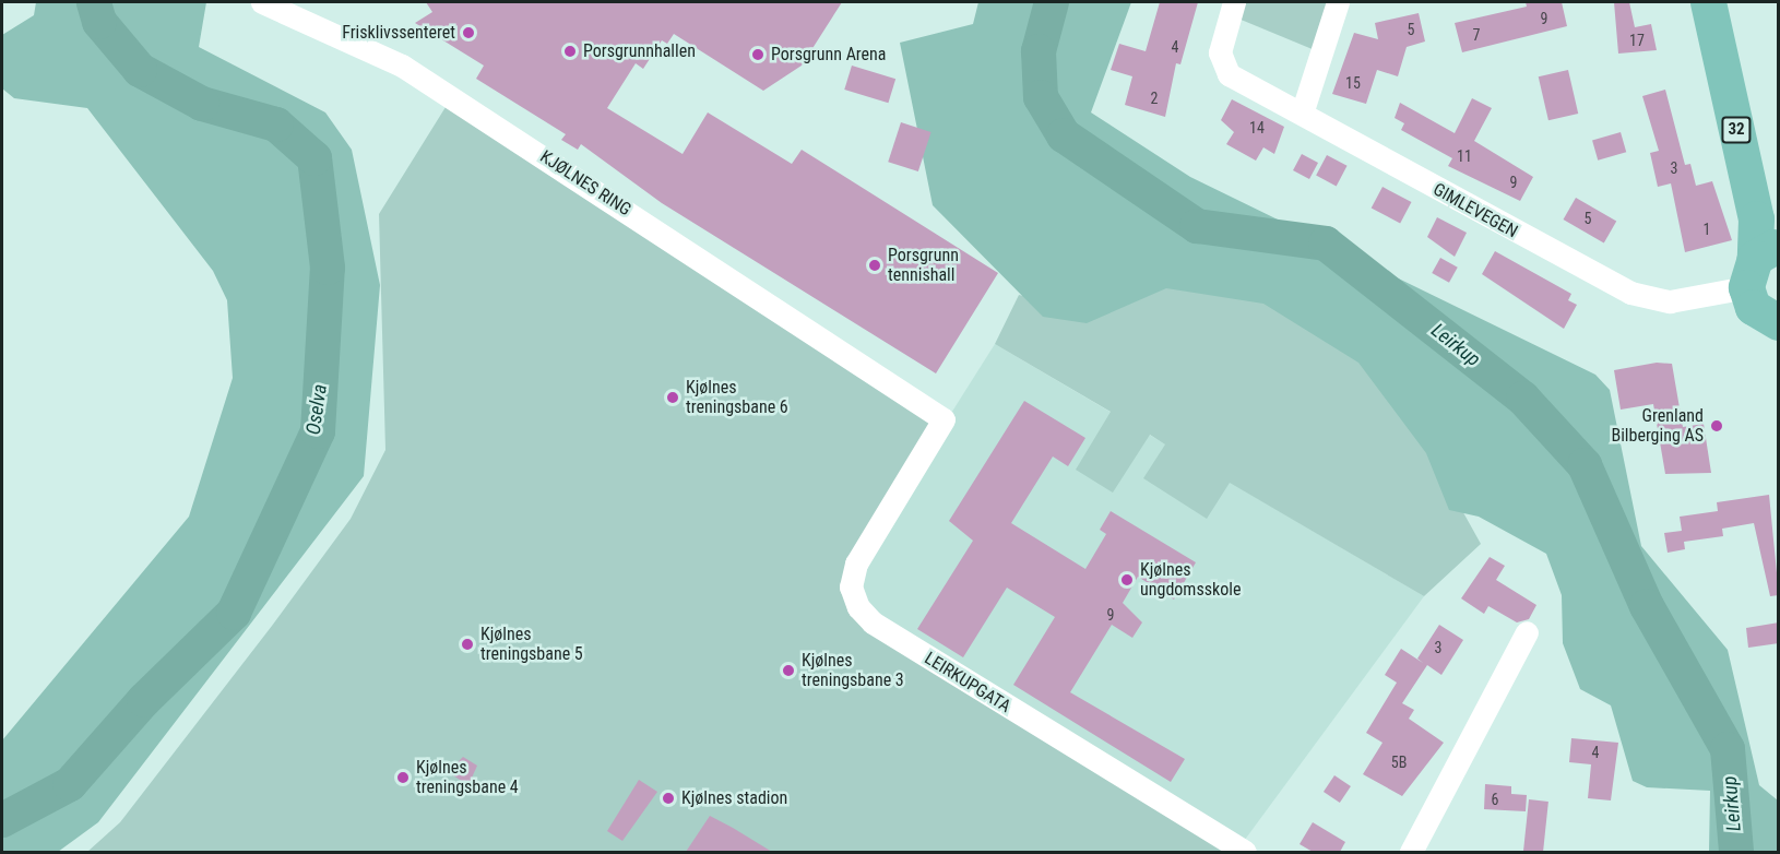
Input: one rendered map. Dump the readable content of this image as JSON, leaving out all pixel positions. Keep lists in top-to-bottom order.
{
  "streets": {
    "main road": ["32"],
    "street": ["KJØLNES RING", "GIMLEVEGEN", "LEIRKUPGATA"]
  },
  "crossings": [
    ["32", "GIMLEVEGEN"],
    ["KJØLNES RING", "LEIRKUPGATA"]
  ],
  "water": ["Leirkup", "Oselva"],
  "places": [
    "Frisklivssenteret",
    "Porsgrunnhallen",
    "Porsgrunn Arena",
    "Porsgrunn tennishall",
    "Kjølnes treningsbane 6",
    "Grenland Bilberging AS",
    "Kjølnes ungdomsskole",
    "Kjølnes treningsbane 5",
    "Kjølnes treningsbane 3",
    "Kjølnes treningsbane 4",
    "Kjølnes stadion"
  ],
  "house_numbers": [
    "9",
    "5",
    "7",
    "17",
    "4",
    "15",
    "2",
    "14",
    "11",
    "3",
    "9",
    "5",
    "1",
    "9",
    "3",
    "4",
    "5B",
    "6"
  ]
}
